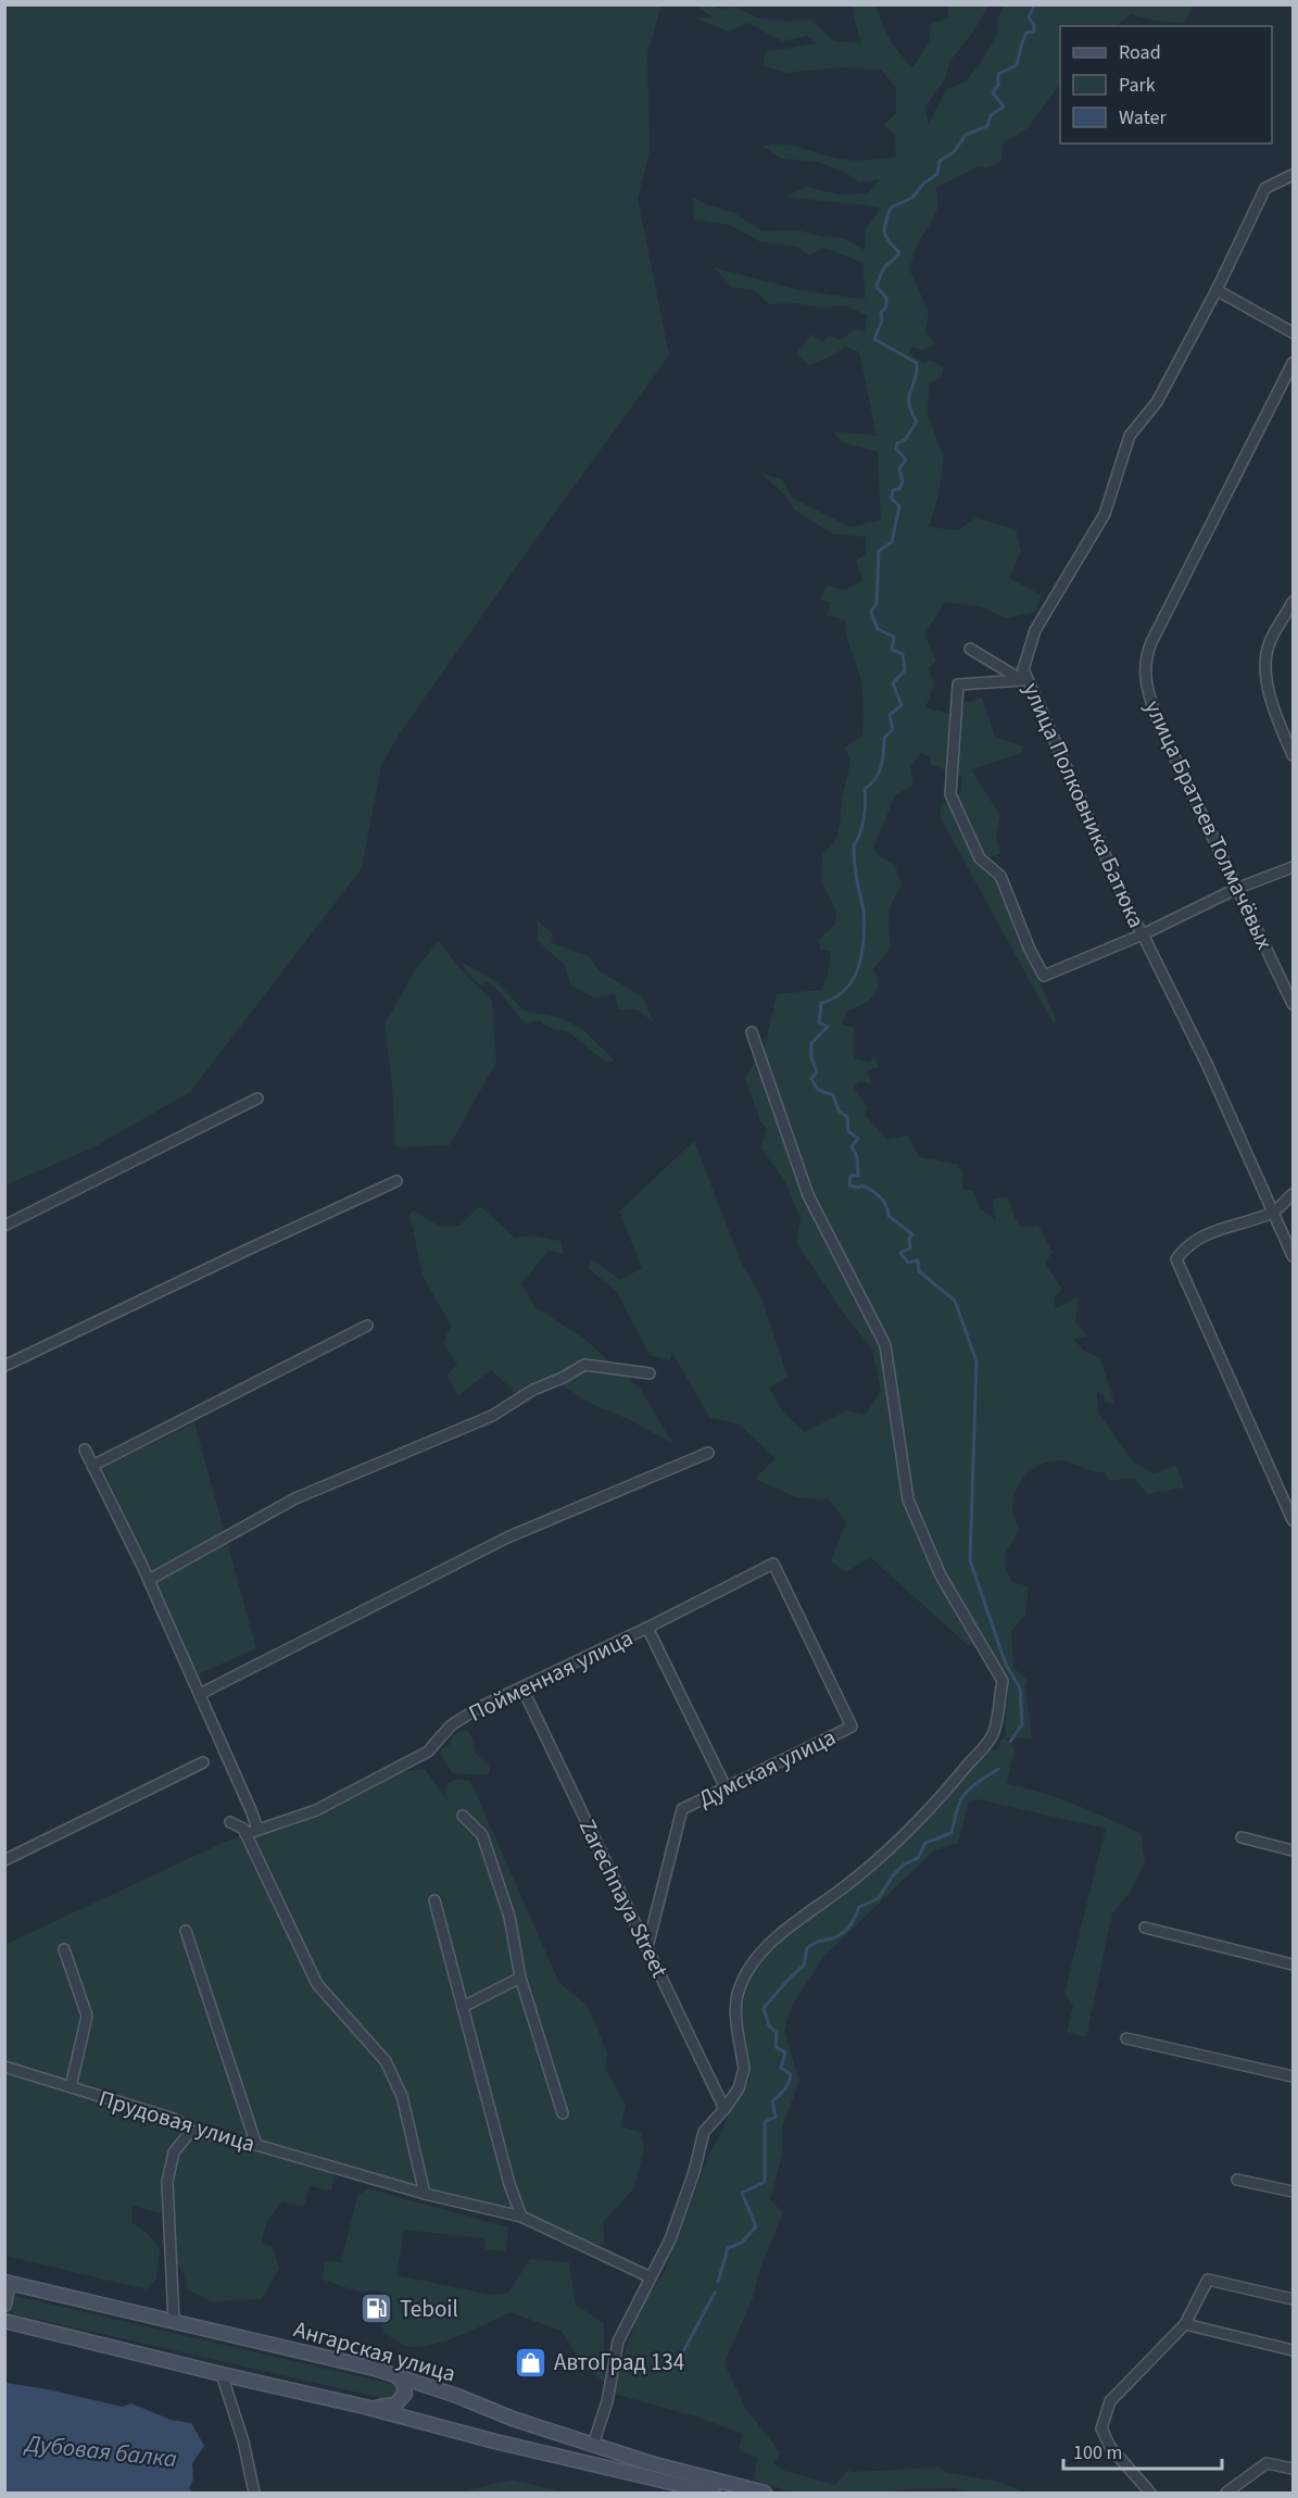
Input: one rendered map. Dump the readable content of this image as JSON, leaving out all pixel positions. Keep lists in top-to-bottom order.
{
  "streets": {
    "main road": ["Ангарская улица"],
    "street": [
      "улица Полковника Батюка",
      "улица Братьев Толмачёвых",
      "Пойменная улица",
      "Думская улица",
      "Zarechnaya Street",
      "Прудовая улица"
    ]
  },
  "crossings": [
    ["Пойменная улица", "Думская улица"],
    ["Пойменная улица", "Zarechnaya Street"],
    ["Думская улица", "Zarechnaya Street"]
  ],
  "water": ["Дубовая балка"],
  "places": {
    "fuel station": ["Teboil"],
    "shop": ["АвтоГрад 134"]
  },
  "legend": ["Road", "Park", "Water"],
  "scale_bar": "100 m"
}
